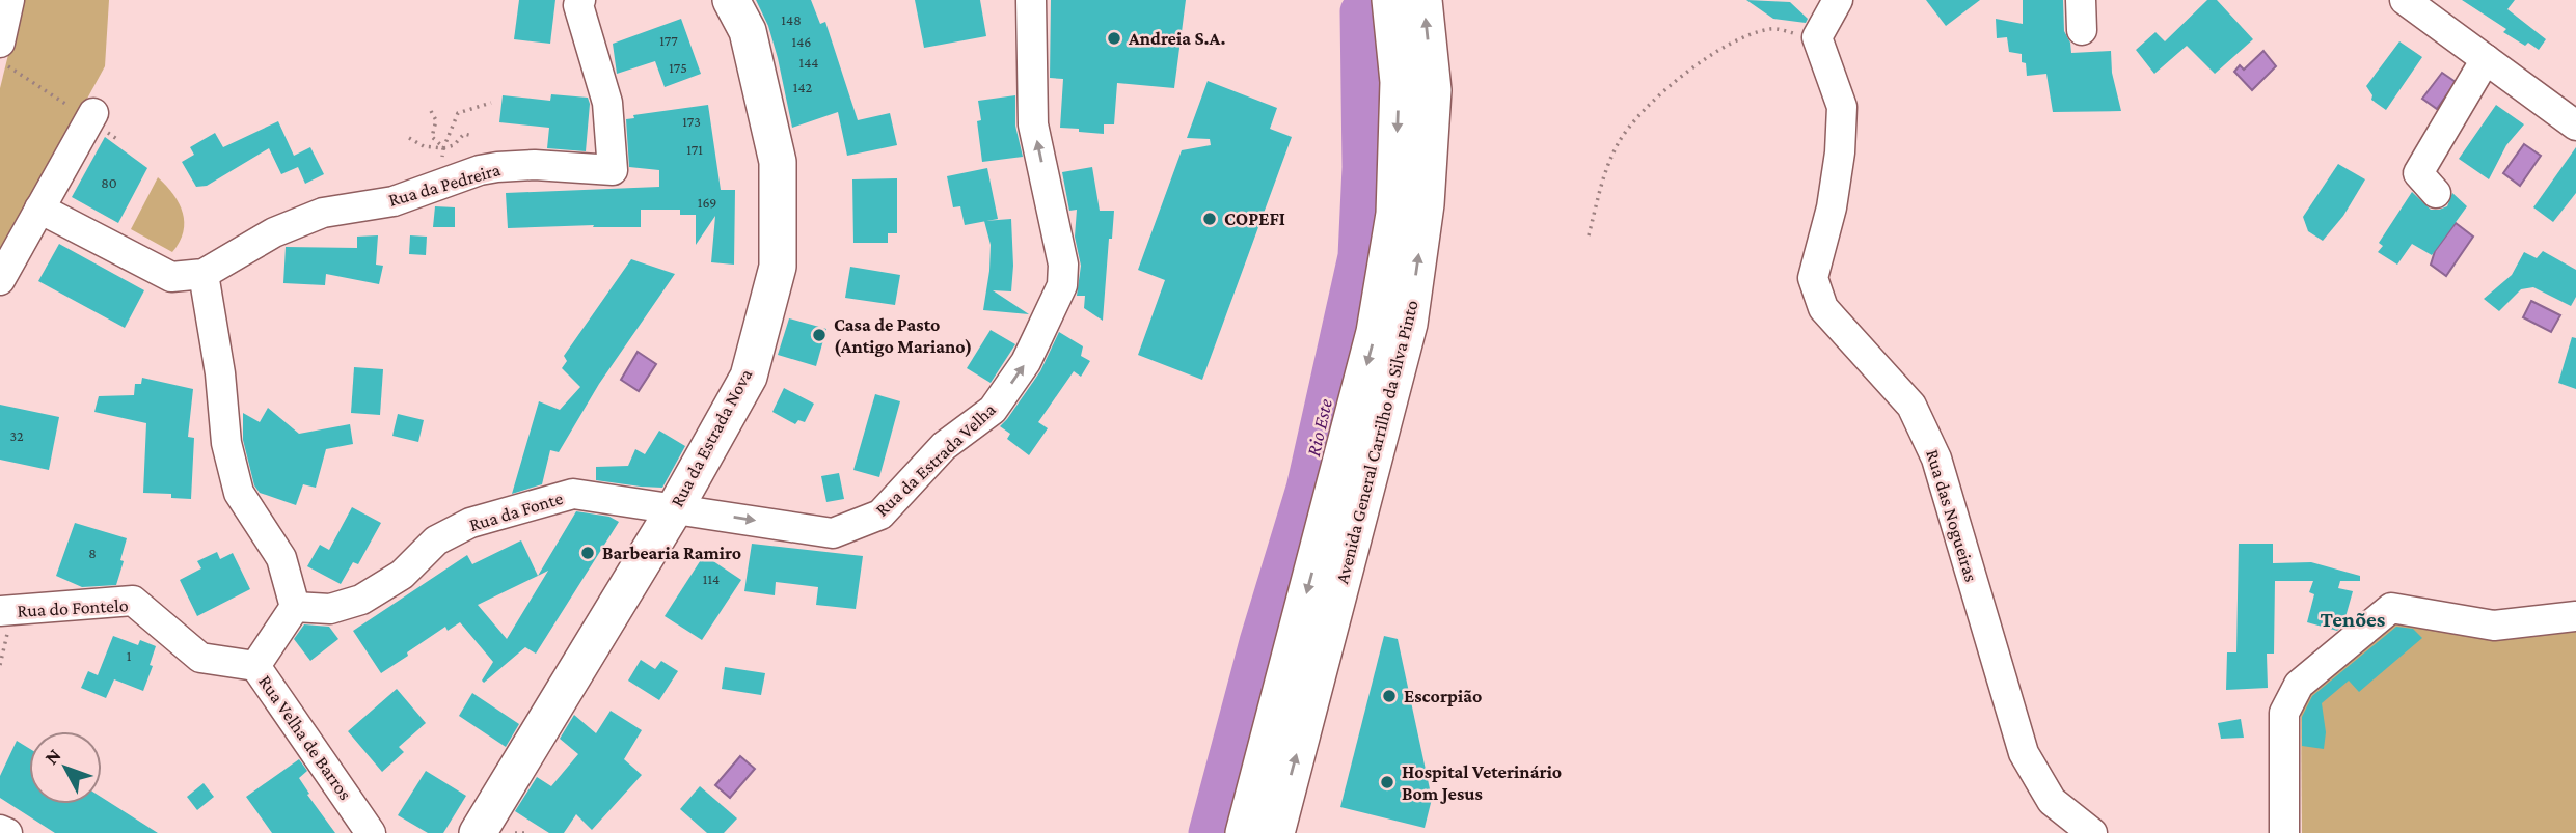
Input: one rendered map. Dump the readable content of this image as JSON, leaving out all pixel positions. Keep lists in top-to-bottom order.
{
  "streets": {
    "main road": ["Rua da Estrada Nova", "Avenida General Carrilho da Silva Pinto"],
    "street": [
      "Rua da Pedreira",
      "Rua da Estrada Velha",
      "Rua da Fonte",
      "Rua das Nogueiras",
      "Rua do Fontelo",
      "Rua Velha de Barros"
    ]
  },
  "crossings": [
    ["Rua da Estrada Nova", "Rua da Estrada Velha"],
    ["Rua da Estrada Nova", "Rua da Fonte"],
    ["Rua da Estrada Velha", "Rua da Fonte"],
    ["Rua da Fonte", "Rua Velha de Barros"],
    ["Rua do Fontelo", "Rua Velha de Barros"]
  ],
  "districts": ["Tenões"],
  "water": ["Rio Este"],
  "places": [
    "Andreia S.A.",
    "COPEFI",
    "Casa de Pasto (Antigo Mariano)",
    "Barbearia Ramiro",
    "Escorpião",
    "Hospital Veterinário Bom Jesus"
  ],
  "house_numbers": [
    "148",
    "177",
    "146",
    "144",
    "175",
    "142",
    "173",
    "171",
    "80",
    "169",
    "32",
    "8",
    "114",
    "1"
  ],
  "north": "top left"
}
